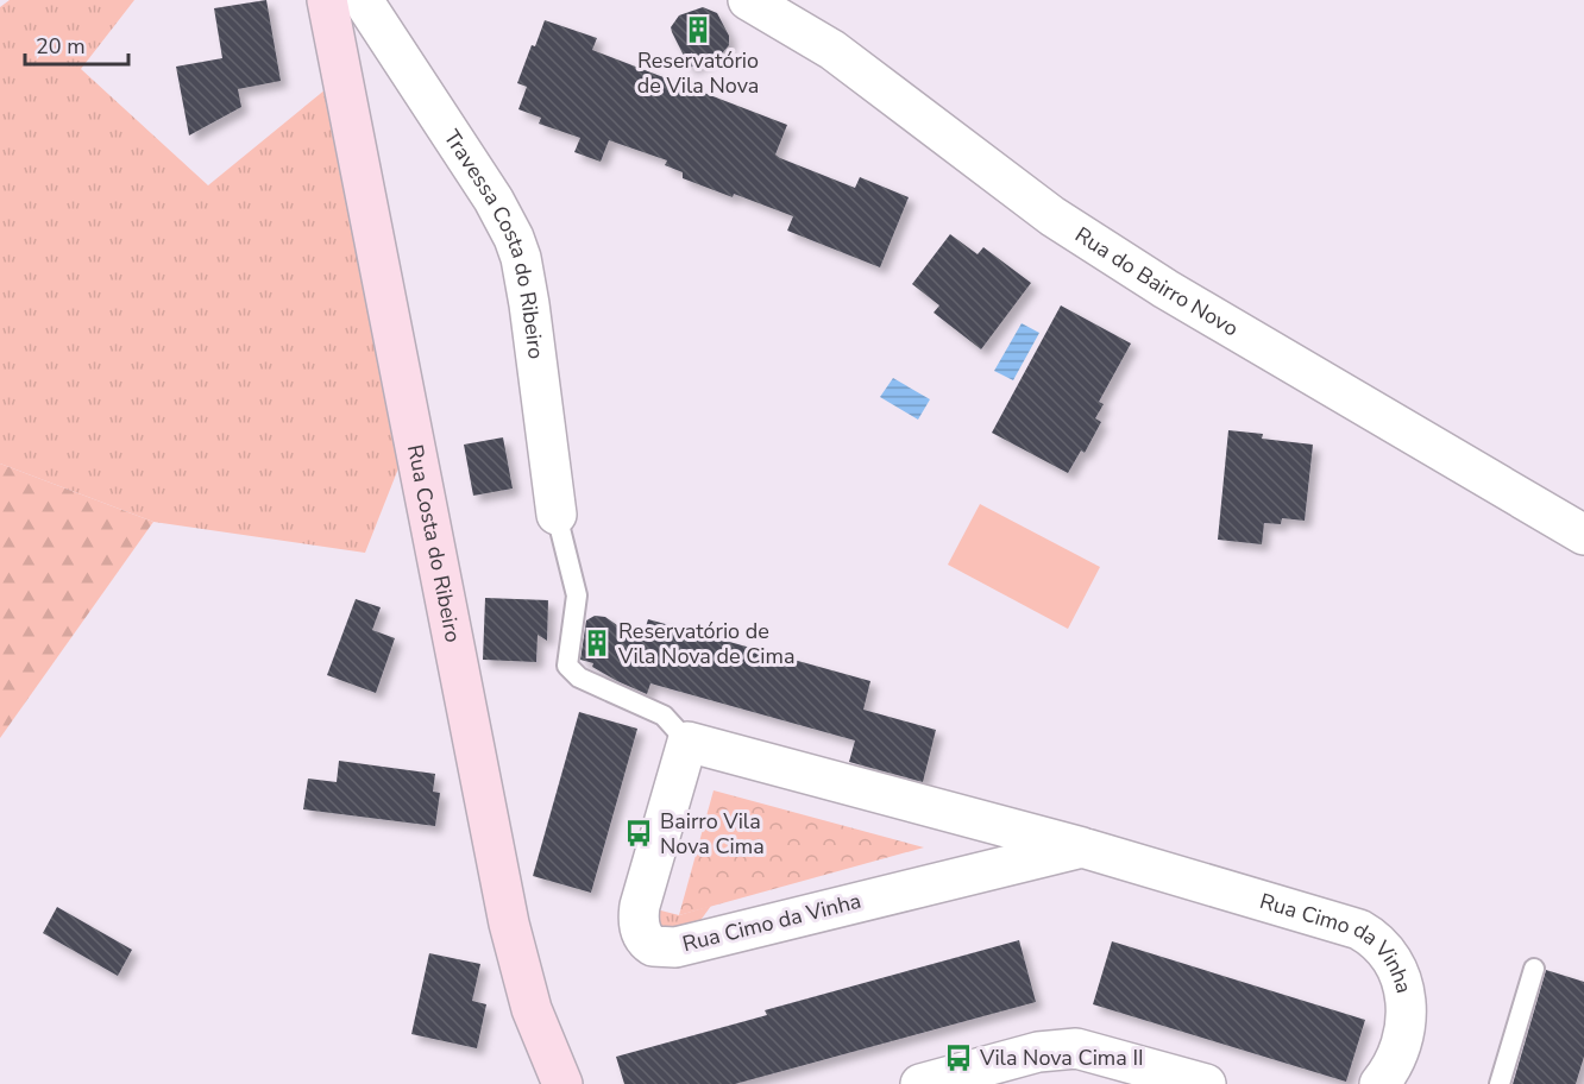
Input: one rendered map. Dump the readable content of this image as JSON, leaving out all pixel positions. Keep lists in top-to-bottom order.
{
  "streets": {
    "main road": ["Rua Costa do Ribeiro"],
    "street": ["Travessa Costa do Ribeiro", "Rua do Bairro Novo", "Rua Cimo da Vinha"]
  },
  "places": {
    "building": ["Reservatório de Vila Nova", "Reservatório de Vila Nova de Cima"],
    "bus stop": ["Bairro Vila Nova Cima", "Vila Nova Cima II"]
  },
  "scale_bar": "20 m"
}
